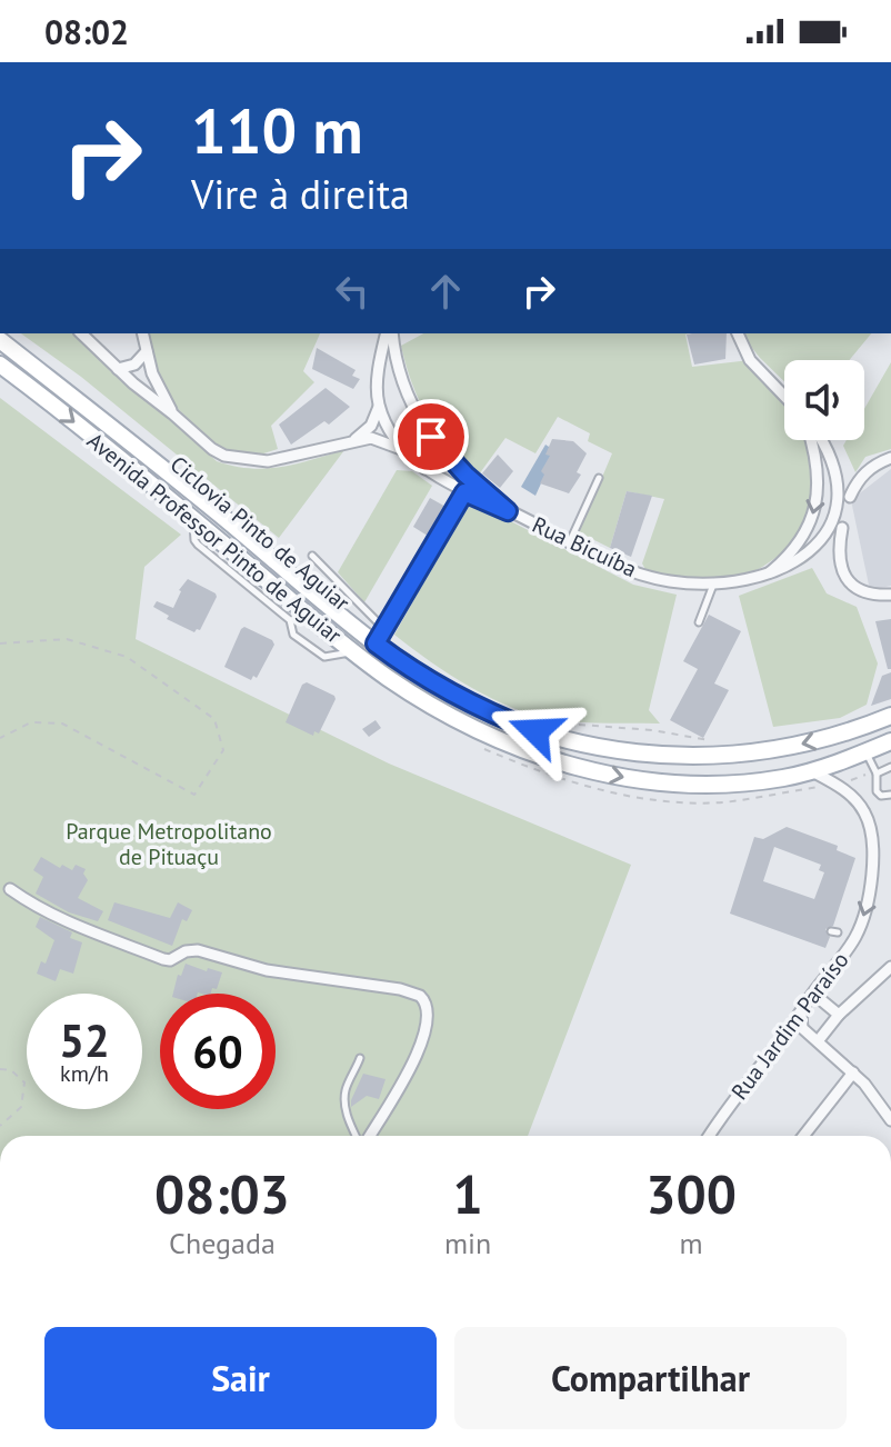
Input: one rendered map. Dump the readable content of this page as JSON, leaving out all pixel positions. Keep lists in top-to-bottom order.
{
  "streets": {
    "main road": ["Avenida Professor Pinto de Aguiar"],
    "street": ["Rua Bicuíba", "Rua Jardim Paraíso"]
  },
  "crossings": [
    ["Avenida Professor Pinto de Aguiar", "Rua Jardim Paraíso"]
  ],
  "one_way": ["Rua Jardim Paraíso"],
  "parks": ["Parque Metropolitano de Pituaçu"],
  "page": {
    "status": "08:02",
    "turn": ["110 m", "Vire à direita"],
    "speed": "52 km/h",
    "limit": "60",
    "eta": [
      "08:03",
      "Chegada",
      "1",
      "min",
      "300",
      "m"
    ],
    "buttons": ["Sair", "Compartilhar"]
  }
}
